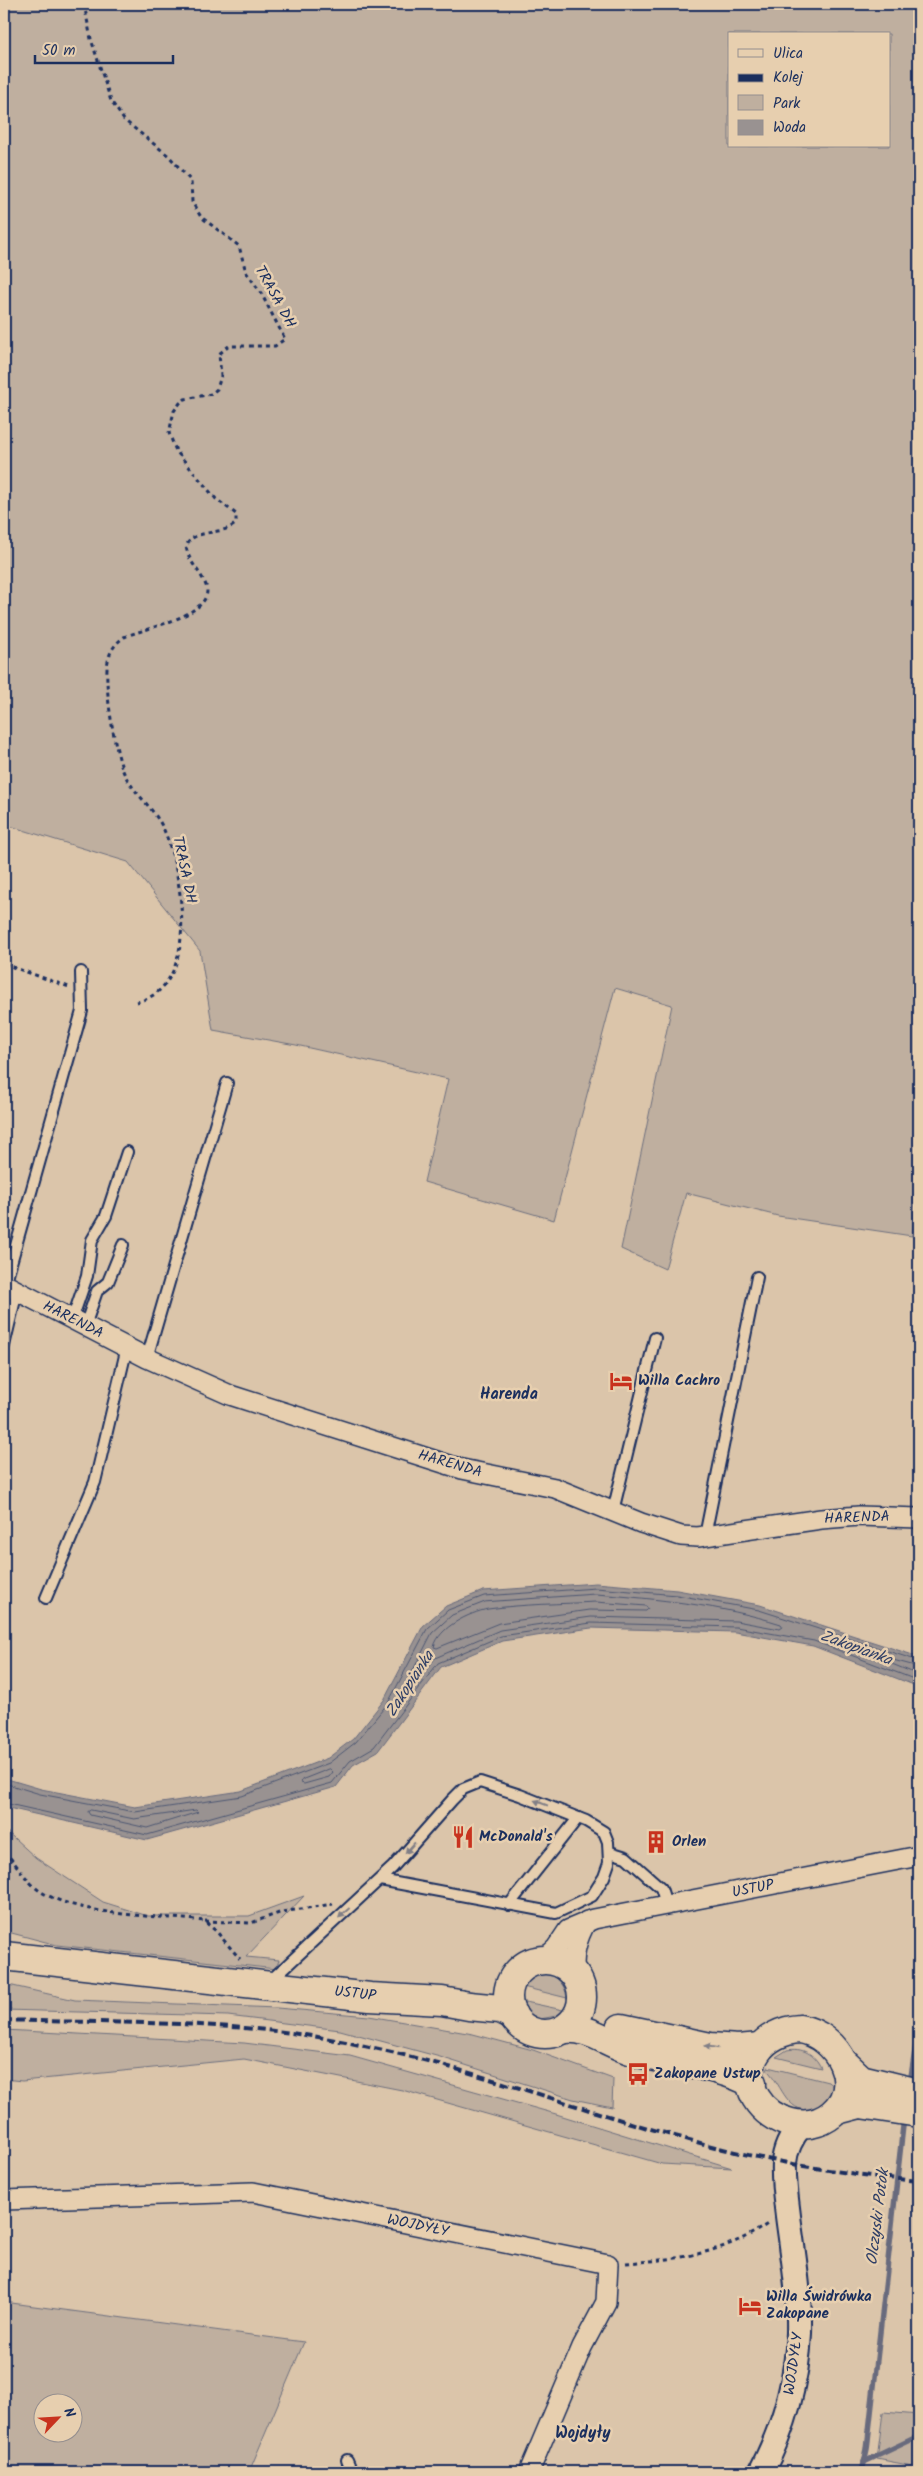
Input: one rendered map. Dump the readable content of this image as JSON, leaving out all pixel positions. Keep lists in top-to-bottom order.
{
  "streets": {
    "main road": ["USTUP"],
    "street": ["HARENDA", "WOJDYŁY"],
    "path": ["TRASA DH"]
  },
  "districts": ["Harenda", "Wojdyły"],
  "water": ["Zakopianka", "Olczyski Potok"],
  "places": {
    "hotel": ["Willa Cachro", "Willa Świdrówka Zakopane"],
    "restaurant": ["McDonald's"],
    "building": ["Orlen"],
    "bus stop": ["Zakopane Ustup"]
  },
  "legend": [
    "Ulica",
    "Kolej",
    "Park",
    "Woda"
  ],
  "scale_bar": "50 m",
  "north": "top right"
}
